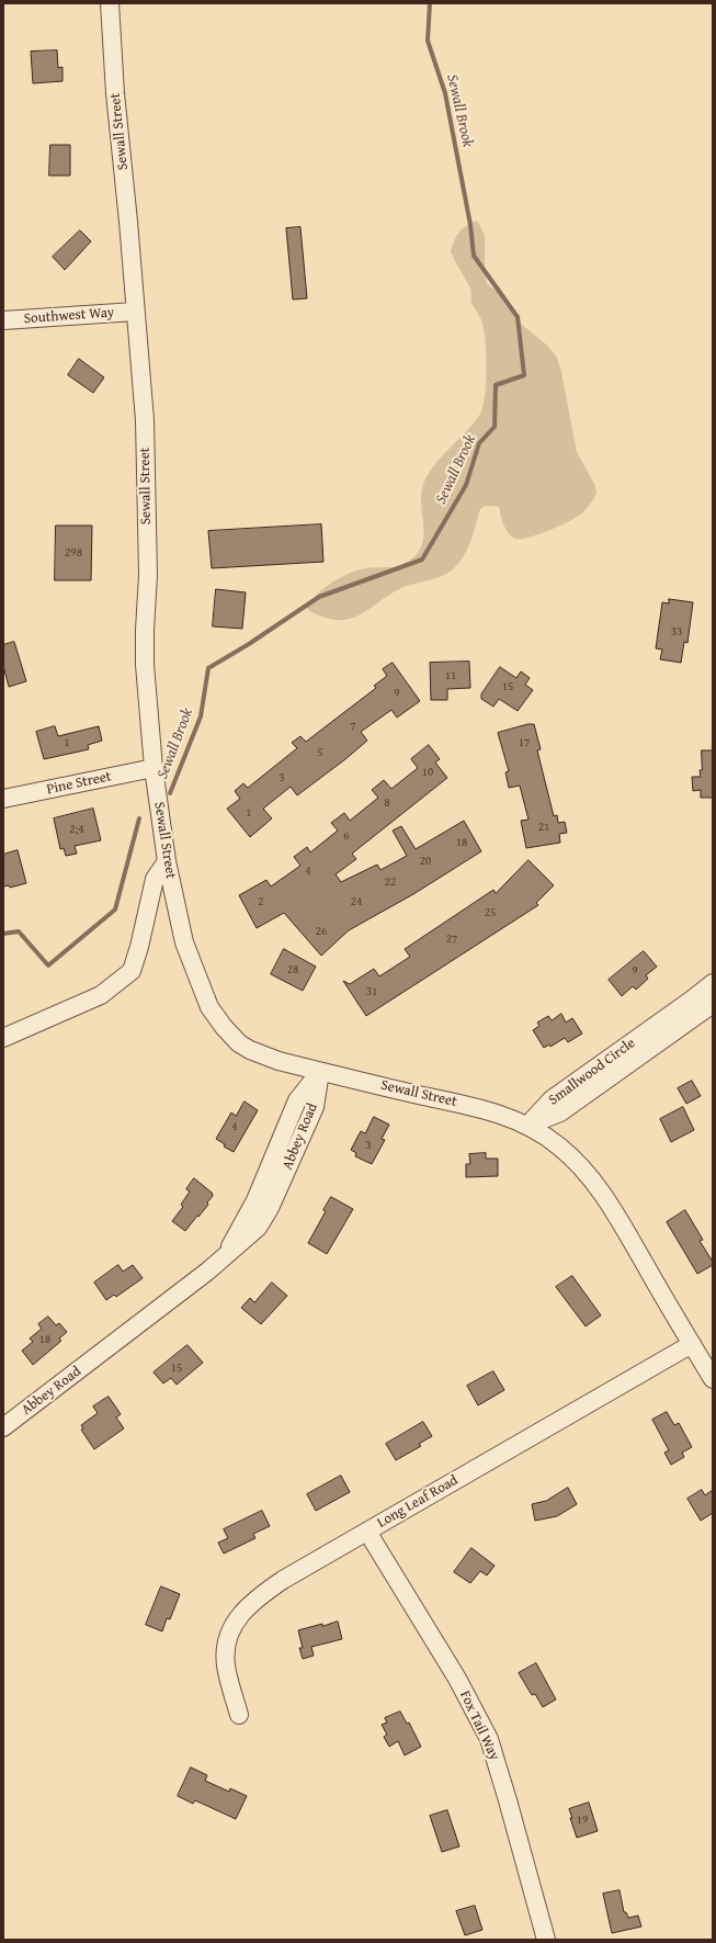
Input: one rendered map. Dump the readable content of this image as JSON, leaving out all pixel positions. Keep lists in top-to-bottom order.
{
  "streets": {
    "street": [
      "Sewall Street",
      "Southwest Way",
      "Pine Street",
      "Smallwood Circle",
      "Abbey Road",
      "Long Leaf Road",
      "Fox Tail Way"
    ]
  },
  "crossings": [
    ["Sewall Street", "Southwest Way"],
    ["Sewall Street", "Pine Street"],
    ["Sewall Street", "Smallwood Circle"],
    ["Sewall Street", "Abbey Road"],
    ["Sewall Street", "Long Leaf Road"],
    ["Long Leaf Road", "Fox Tail Way"]
  ],
  "water": ["Sewall Brook"],
  "house_numbers": [
    "298",
    "33",
    "11",
    "15",
    "9",
    "7",
    "1",
    "17",
    "5",
    "10",
    "3",
    "8",
    "1",
    "21",
    "2;4",
    "6",
    "18",
    "20",
    "4",
    "22",
    "2",
    "24",
    "25",
    "26",
    "27",
    "28",
    "9",
    "31",
    "4",
    "3",
    "18",
    "15",
    "19"
  ]
}
